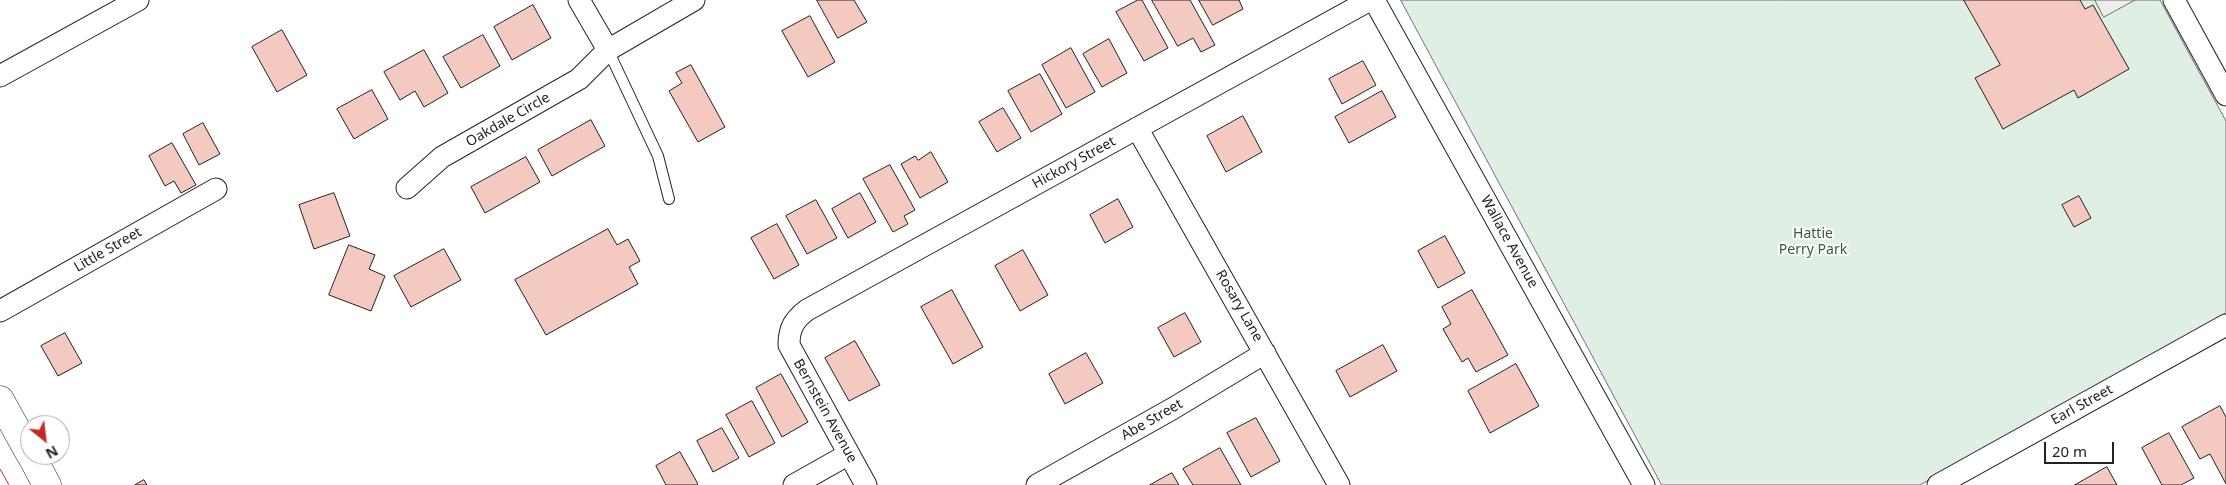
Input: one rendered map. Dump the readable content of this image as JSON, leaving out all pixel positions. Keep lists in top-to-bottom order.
{
  "streets": {
    "street": [
      "Oakdale Circle",
      "Hickory Street",
      "Wallace Avenue",
      "Little Street",
      "Rosary Lane",
      "Earl Street",
      "Bernstein Avenue",
      "Abe Street"
    ]
  },
  "crossings": [
    ["Hickory Street", "Wallace Avenue"],
    ["Hickory Street", "Rosary Lane"],
    ["Hickory Street", "Bernstein Avenue"],
    ["Rosary Lane", "Abe Street"]
  ],
  "parks": ["Hattie Perry Park"],
  "scale_bar": "20 m",
  "north": "bottom right"
}
